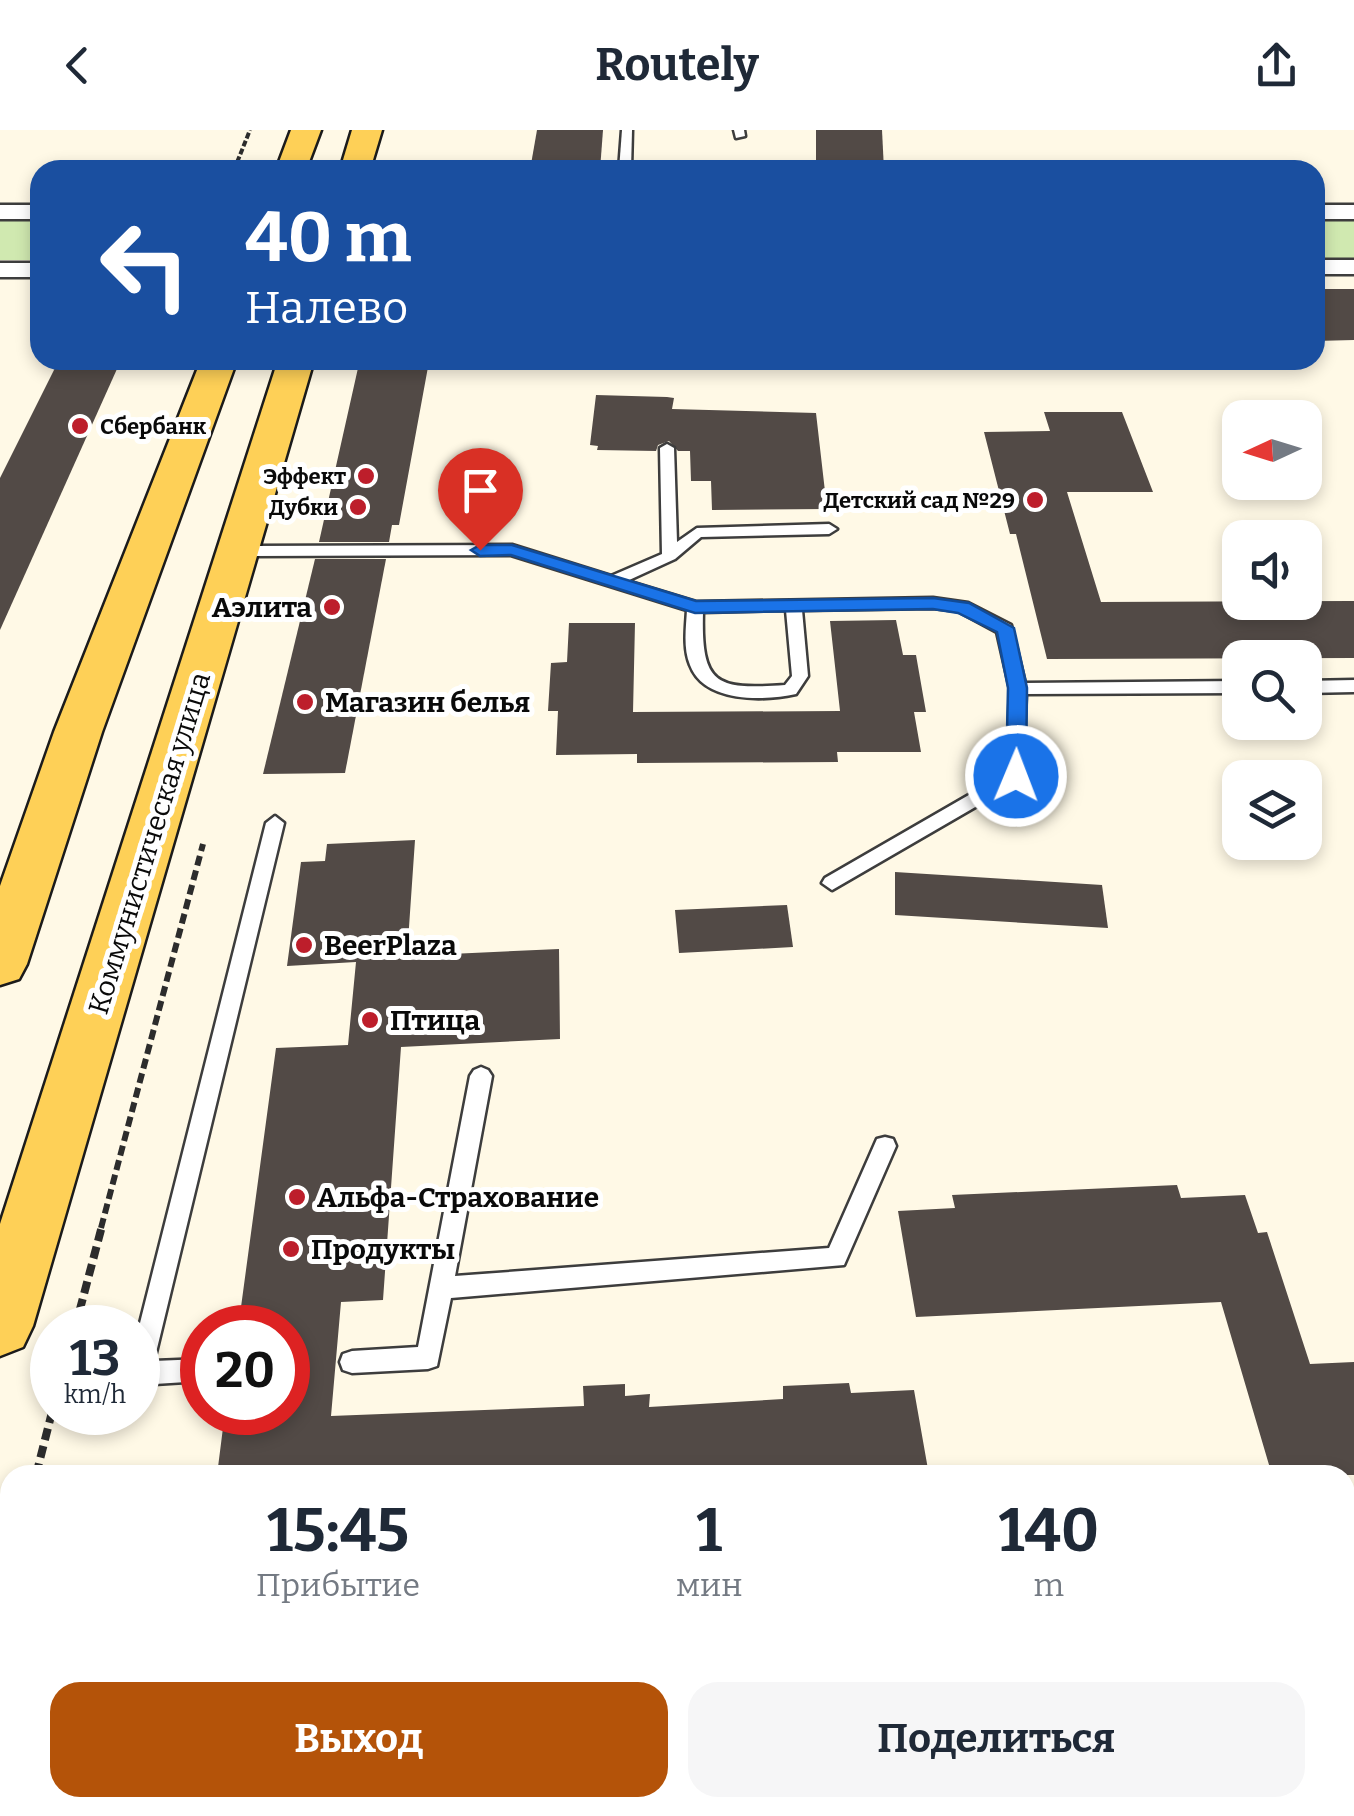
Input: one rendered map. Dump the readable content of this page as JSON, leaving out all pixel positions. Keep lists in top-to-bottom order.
{
  "streets": {
    "main road": ["Коммунистическая улица"]
  },
  "places": [
    "Сбербанк",
    "Эффект",
    "Детский сад №29",
    "Дубки",
    "Аэлита",
    "Магазин белья",
    "BeerPlaza",
    "Птица",
    "Альфа-Страхование",
    "Продукты"
  ],
  "north": "left",
  "page": {
    "header": "Routely",
    "turn": ["40 m", "Налево"],
    "speed": "13 km/h",
    "limit": "20",
    "eta": [
      "15:45",
      "Прибытие",
      "1",
      "мин",
      "140",
      "m"
    ],
    "buttons": ["Выход", "Поделиться"]
  }
}
